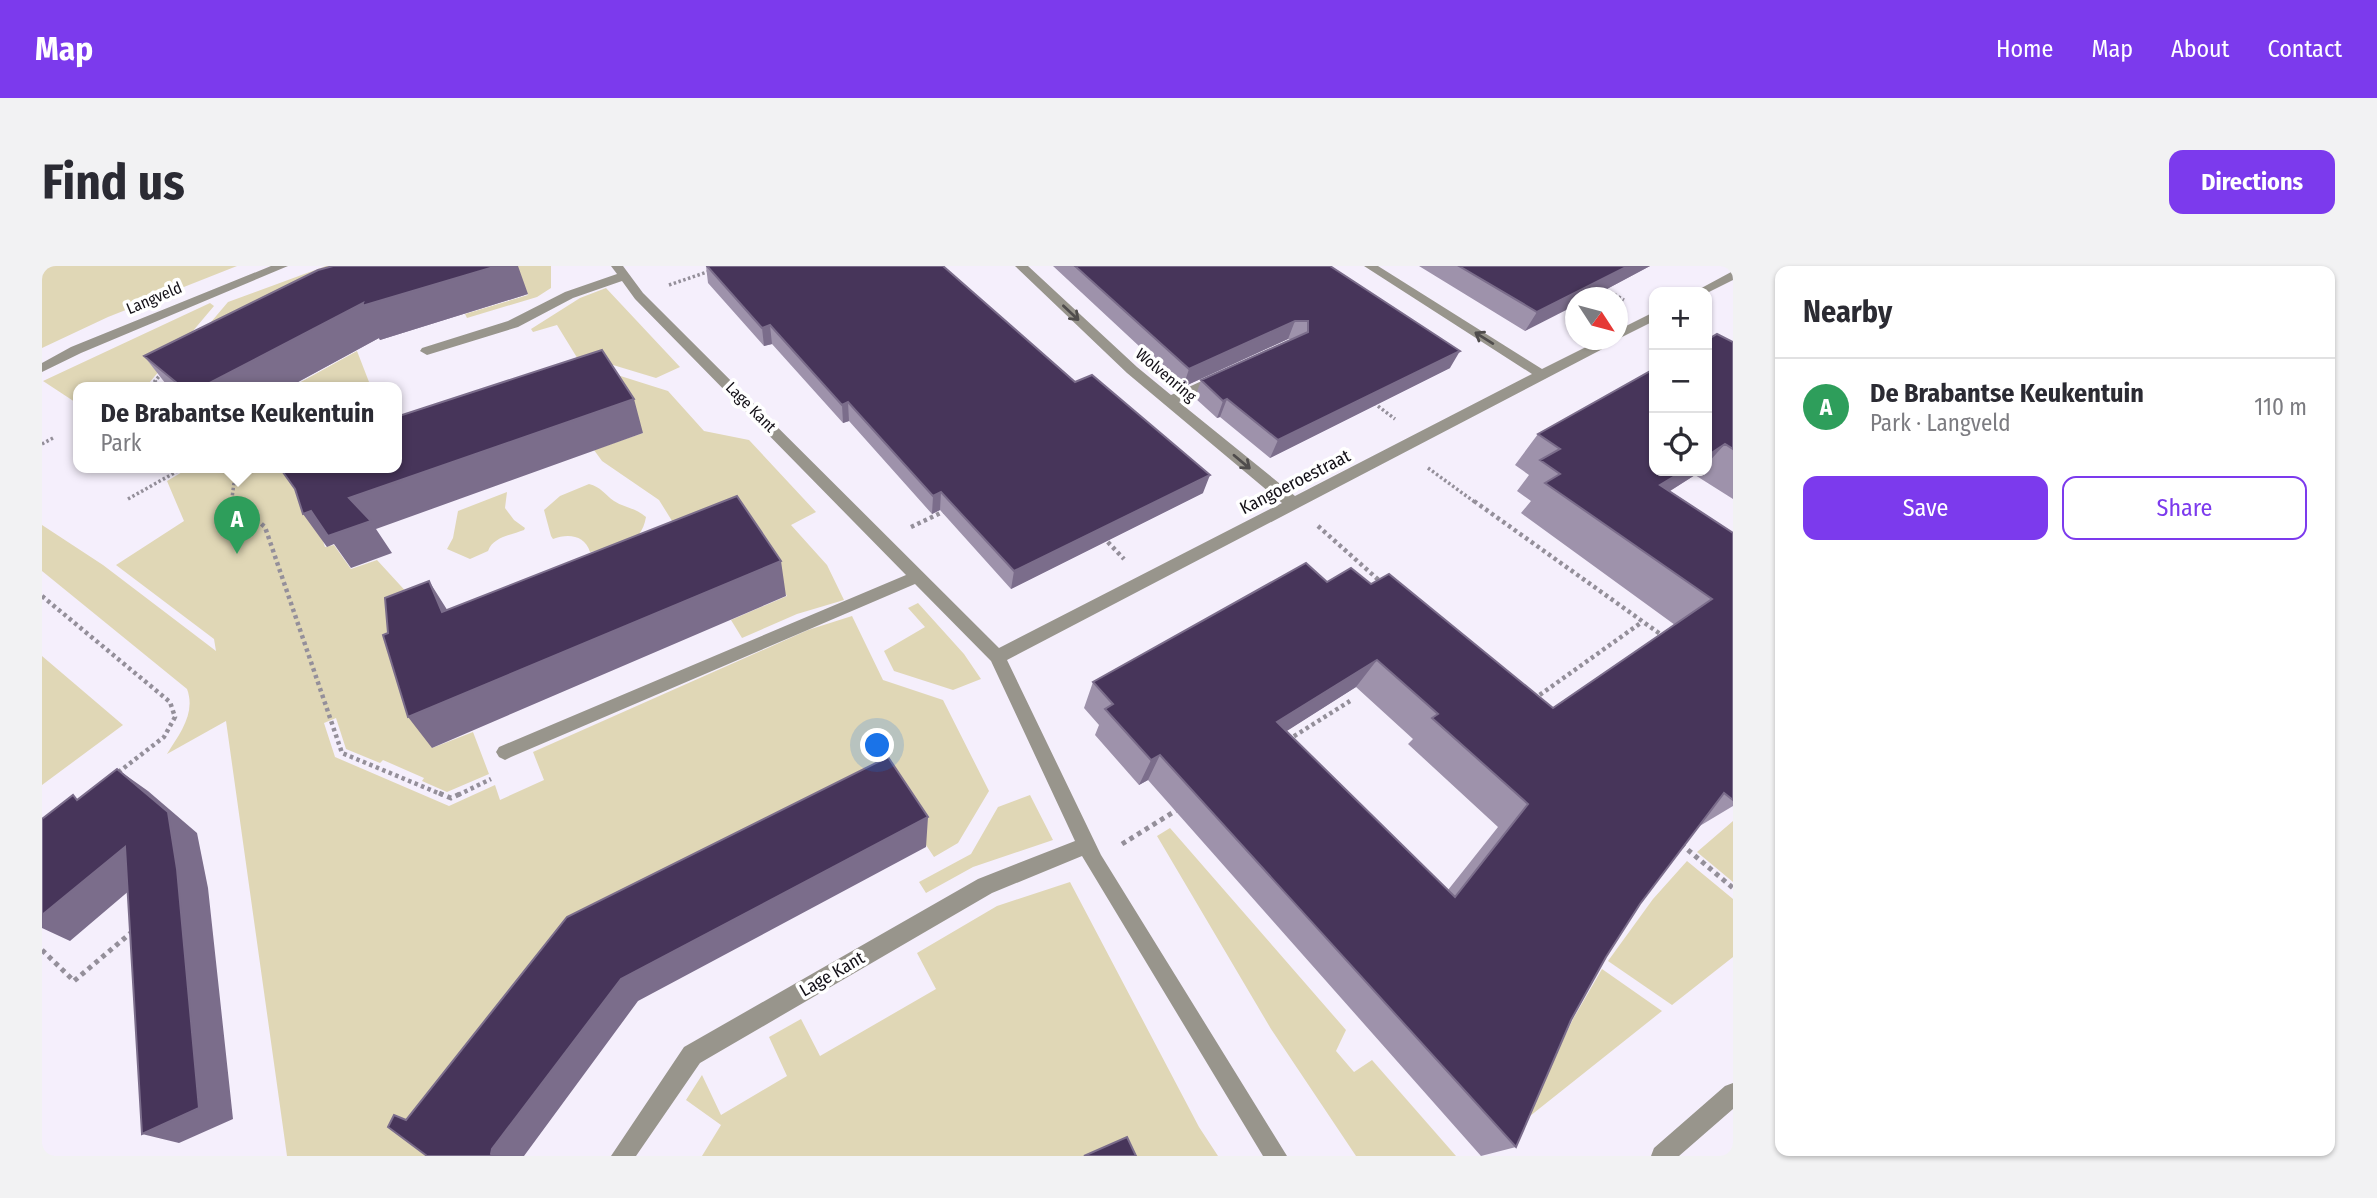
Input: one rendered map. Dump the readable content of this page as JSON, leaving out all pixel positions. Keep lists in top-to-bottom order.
{
  "streets": {
    "street": [
      "Langveld",
      "Wolvenring",
      "Lage Kant",
      "Kangoeroestraat"
    ]
  },
  "crossings": [
    ["Wolvenring", "Kangoeroestraat"],
    ["Lage Kant", "Kangoeroestraat"]
  ],
  "one_way": ["Wolvenring"],
  "north": "bottom right",
  "page": {
    "header": "Map",
    "nav": [
      "Home",
      "Map",
      "About",
      "Contact"
    ],
    "buttons": [
      "Directions",
      ["Save", "Share"]
    ],
    "title": "Find us",
    "heading": "Nearby",
    "map_buttons": ["+", "−"],
    "list": [
      {
        "mark": "A",
        "name": "De Brabantse Keukentuin",
        "note": "Park · Langveld",
        "value": "110 m"
      }
    ],
    "popup": ["De Brabantse Keukentuin", "Park"],
    "pins": "A"
  }
}
